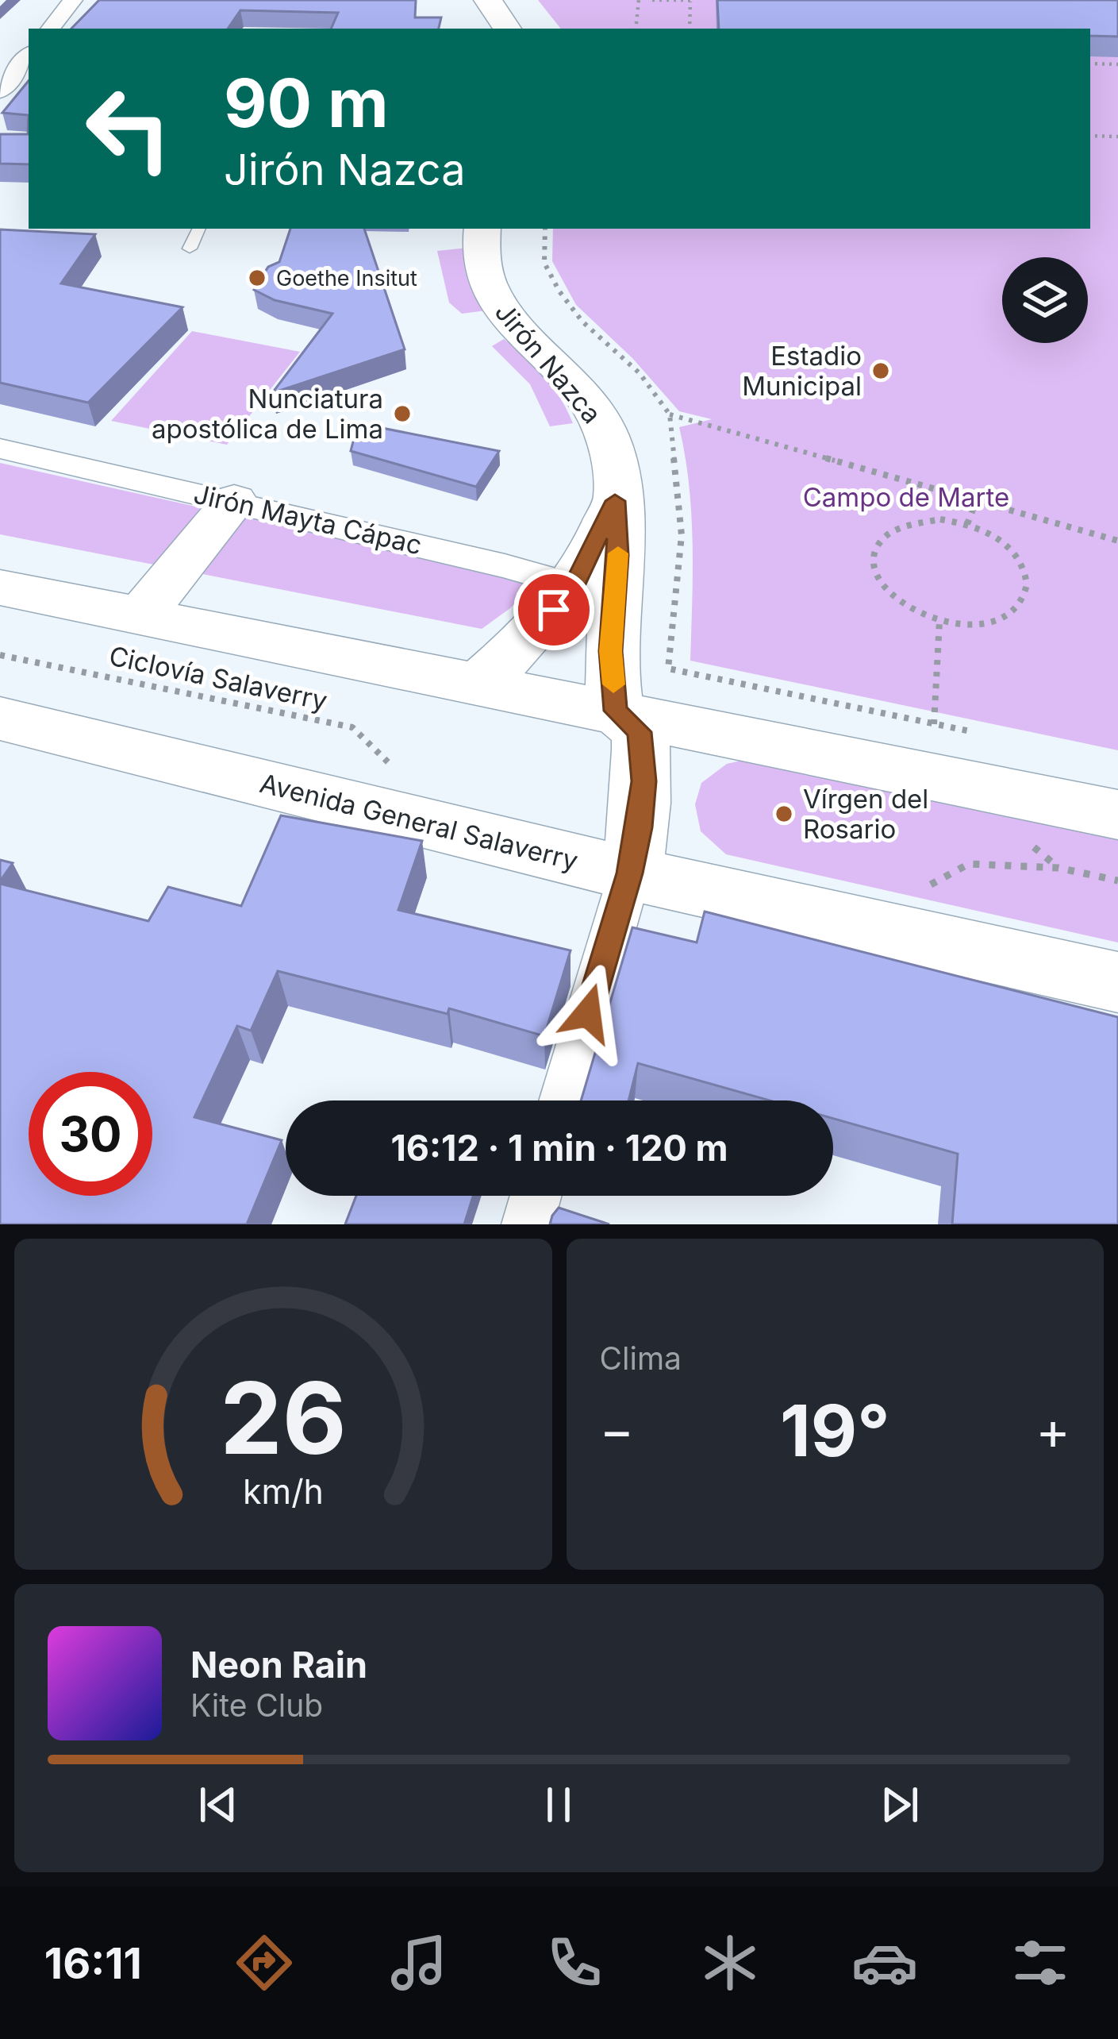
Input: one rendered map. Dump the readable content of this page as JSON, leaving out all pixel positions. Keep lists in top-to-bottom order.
{
  "streets": {
    "main road": ["Jirón Nazca", "Avenida General Salaverry"],
    "street": ["Jirón Mayta Cápac"],
    "path": ["Ciclovía Salaverry"]
  },
  "crossings": [
    ["Jirón Nazca", "Jirón Mayta Cápac"],
    ["Jirón Nazca", "Avenida General Salaverry"]
  ],
  "parks": ["Campo de Marte"],
  "places": [
    "Goethe Insitut",
    "Estadio Municipal",
    "Nunciatura apostólica de Lima",
    "Vírgen del Rosario"
  ],
  "page": {
    "turn": ["90 m", "Jirón Nazca"],
    "limit": "30",
    "trip": "16:12 · 1 min · 120 m",
    "tile": "Clima",
    "heat": ["−", "19°", "+"],
    "song": ["Neon Rain", "Kite Club"],
    "tabs": "16:11",
    "gauge": ["26", "km/h"]
  }
}
